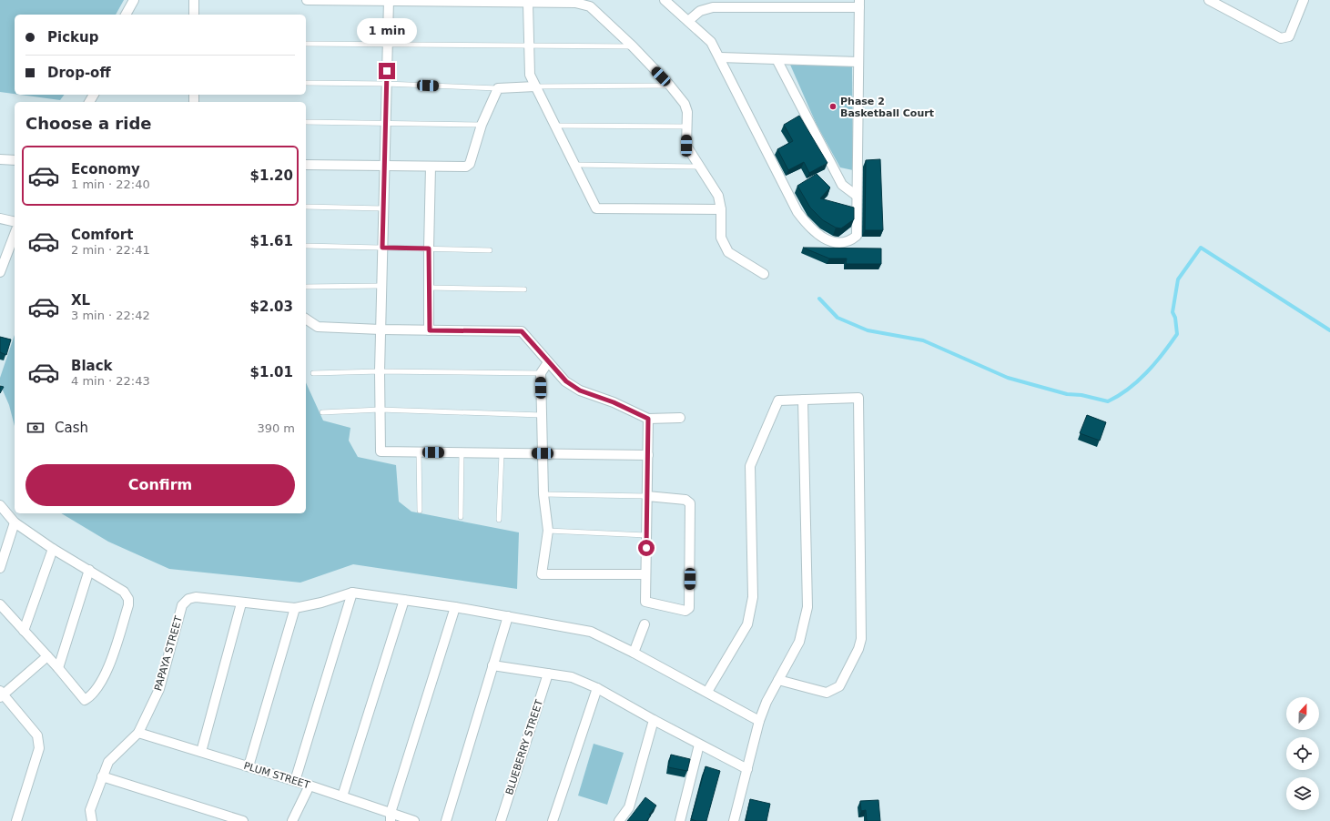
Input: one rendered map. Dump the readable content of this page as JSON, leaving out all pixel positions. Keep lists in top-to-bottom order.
{
  "streets": {
    "street": ["PAPAYA STREET", "BLUEBERRY STREET", "PLUM STREET"]
  },
  "crossings": [
    ["PAPAYA STREET", "PLUM STREET"]
  ],
  "places": ["Phase 2 Basketball Court"],
  "north": "top",
  "page": {
    "banner": ["Pickup", "Drop-off"],
    "bubble": "1 min",
    "heading": "Choose a ride",
    "list": [
      {
        "name": "Economy",
        "note": "1 min · 22:40",
        "value": "$1.20"
      },
      {
        "name": "Comfort",
        "note": "2 min · 22:41",
        "value": "$1.61"
      },
      {
        "name": "XL",
        "note": "3 min · 22:42",
        "value": "$2.03"
      },
      {
        "name": "Black",
        "note": "4 min · 22:43",
        "value": "$1.01"
      }
    ],
    "pay": ["Cash", "390 m"],
    "buttons": "Confirm"
  }
}
